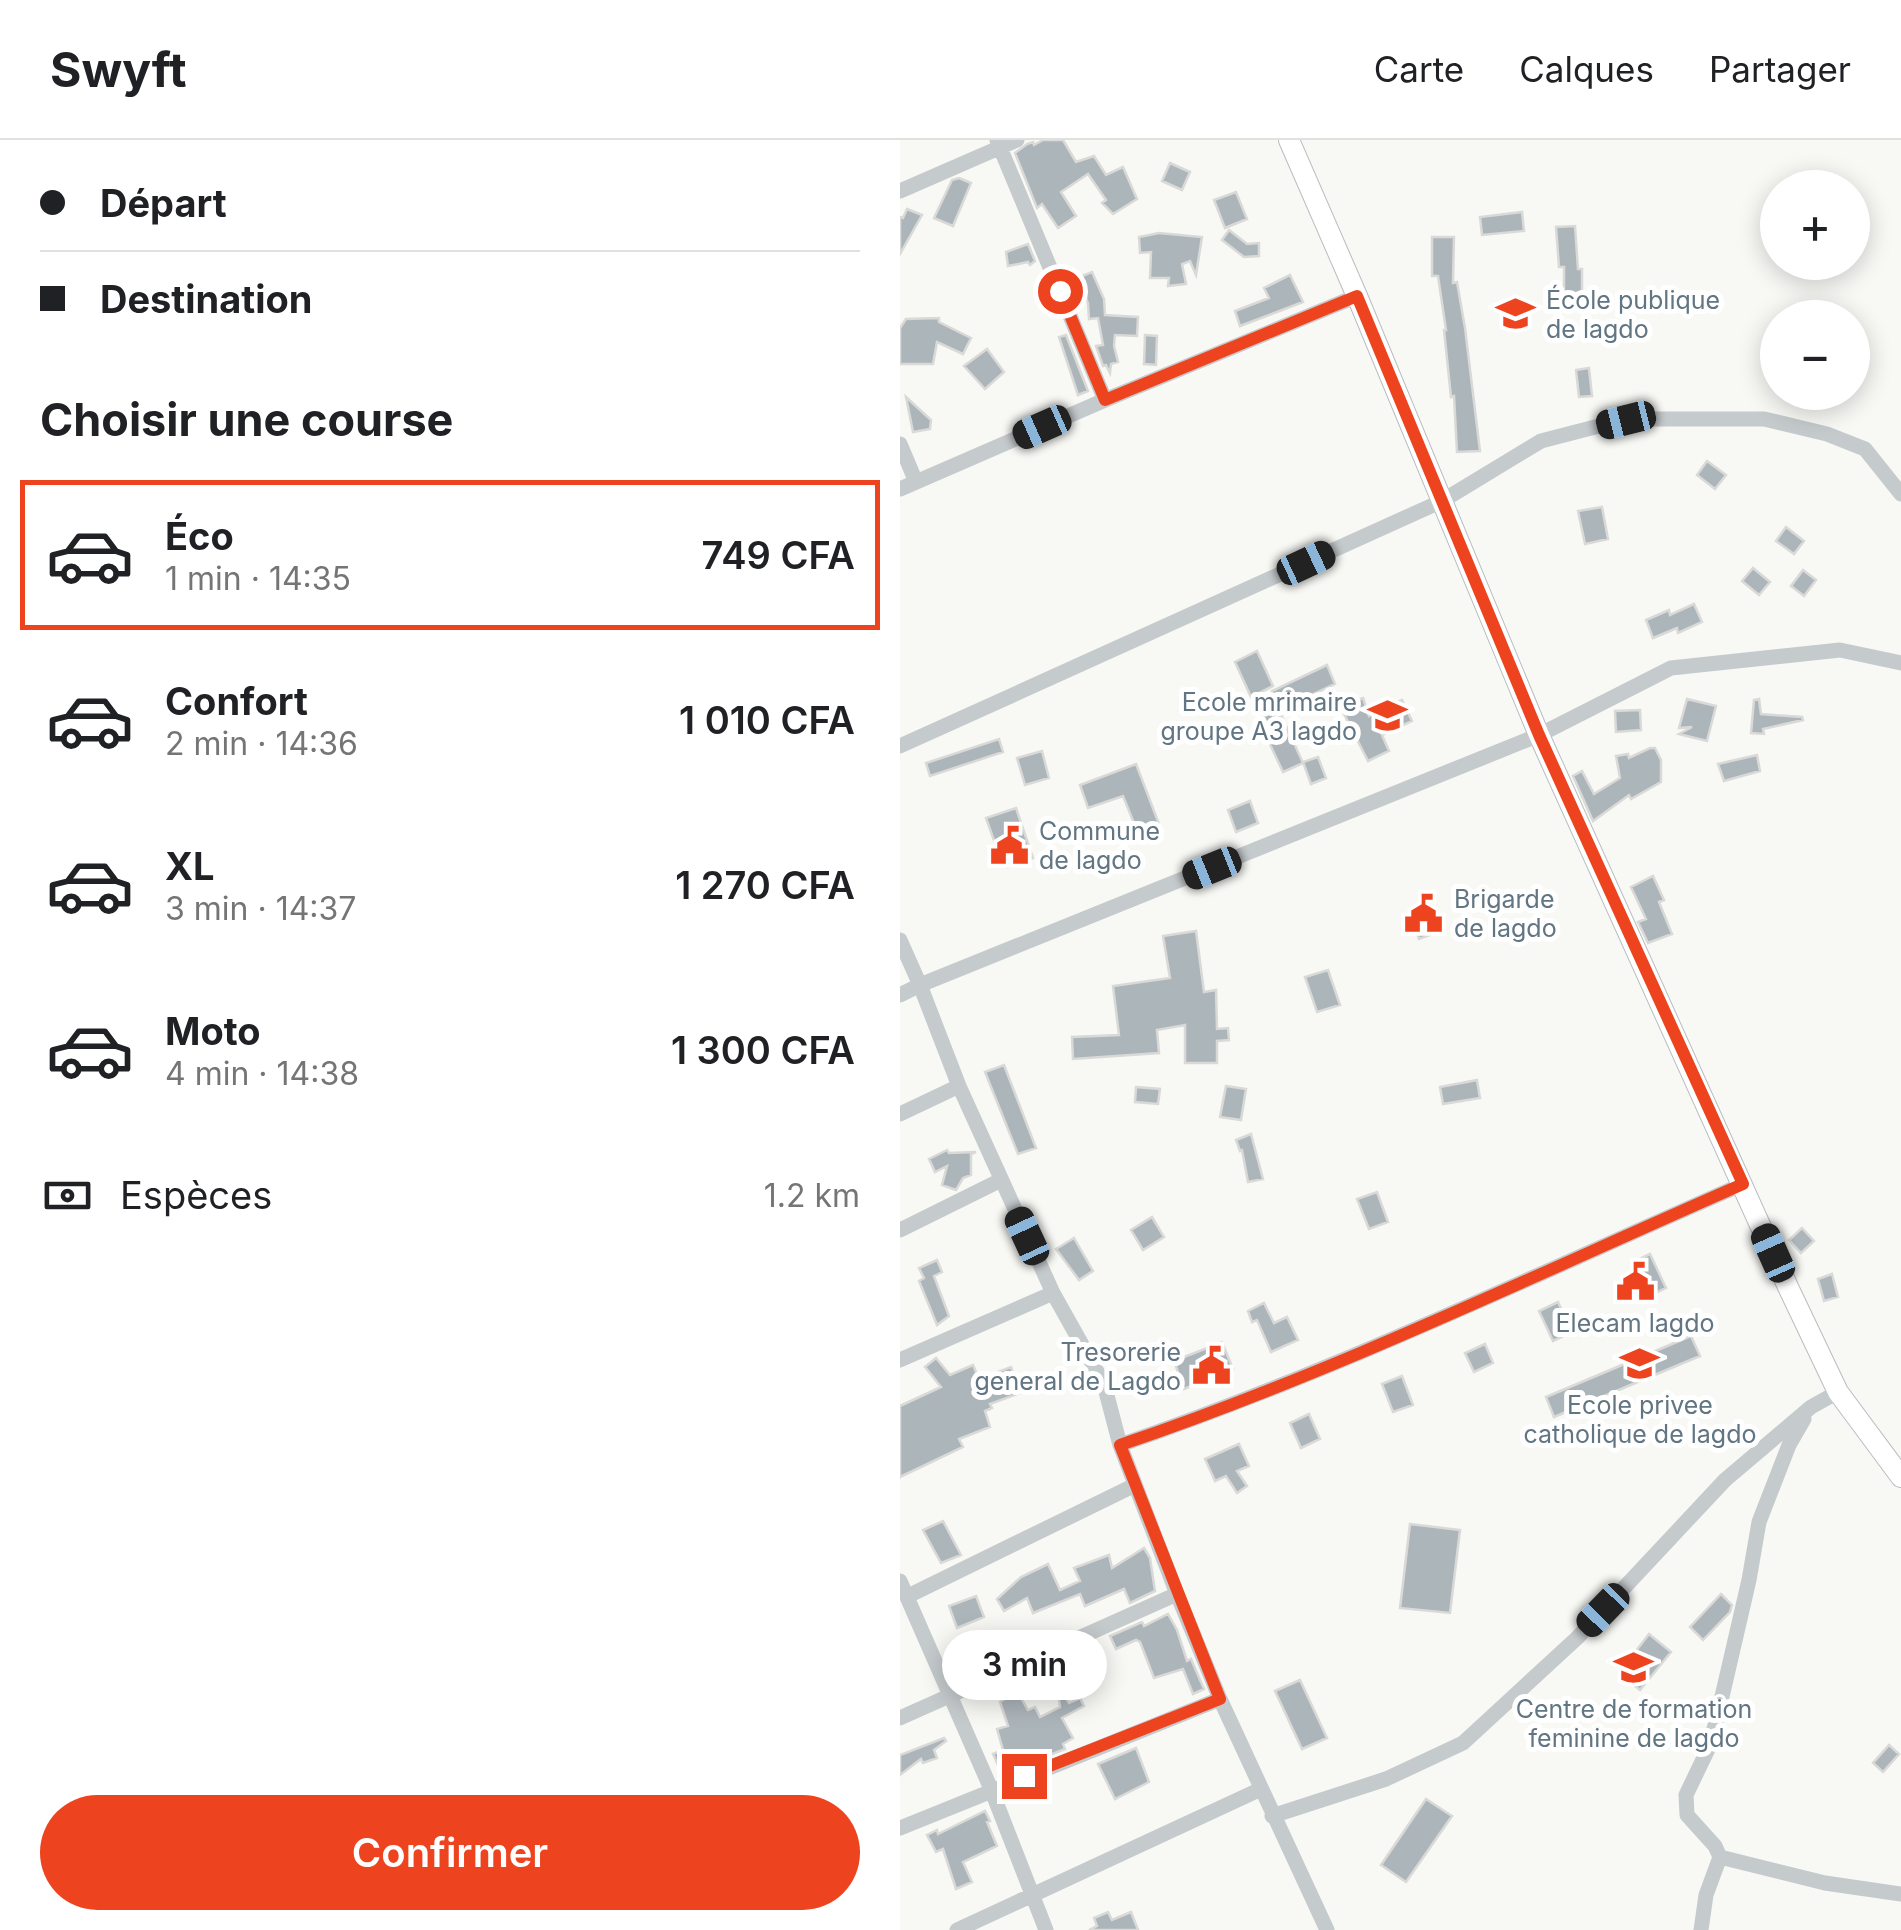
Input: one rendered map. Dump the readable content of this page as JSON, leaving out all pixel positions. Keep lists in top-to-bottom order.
{
  "places": {
    "school or university": [
      "École publique de lagdo",
      "Ecole mrimaire groupe A3 lagdo",
      "Ecole privee catholique de lagdo",
      "Centre de formation feminine de lagdo"
    ],
    "public building": [
      "Commune de lagdo",
      "Brigarde de lagdo",
      "Elecam lagdo",
      "Tresorerie general de Lagdo"
    ]
  },
  "page": {
    "header": "Swyft",
    "nav": ["Carte", "Calques", "Partager"],
    "banner": ["Départ", "Destination"],
    "map_buttons": ["+", "−"],
    "heading": "Choisir une course",
    "list": [
      {
        "name": "Éco",
        "note": "1 min · 14:35",
        "value": "749 CFA"
      },
      {
        "name": "Confort",
        "note": "2 min · 14:36",
        "value": "1 010 CFA"
      },
      {
        "name": "XL",
        "note": "3 min · 14:37",
        "value": "1 270 CFA"
      },
      {
        "name": "Moto",
        "note": "4 min · 14:38",
        "value": "1 300 CFA"
      }
    ],
    "pay": ["Espèces", "1.2 km"],
    "bubble": "3 min",
    "buttons": "Confirmer"
  }
}
